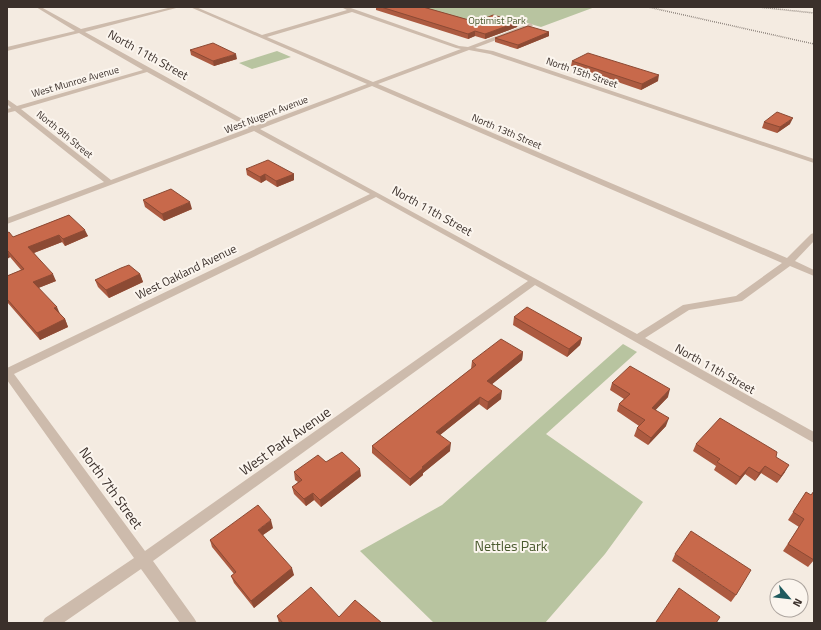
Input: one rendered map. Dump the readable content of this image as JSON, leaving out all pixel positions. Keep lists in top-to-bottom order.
{
  "streets": {
    "street": [
      "North 11th Street",
      "North 15th Street",
      "West Munroe Avenue",
      "West Nugent Avenue",
      "North 13th Street",
      "North 9th Street",
      "West Oakland Avenue",
      "West Park Avenue",
      "North 7th Street"
    ]
  },
  "crossings": [
    ["North 11th Street", "West Munroe Avenue"],
    ["North 11th Street", "West Nugent Avenue"],
    ["North 11th Street", "West Oakland Avenue"],
    ["North 11th Street", "West Park Avenue"],
    ["North 15th Street", "West Nugent Avenue"],
    ["West Munroe Avenue", "North 9th Street"],
    ["West Nugent Avenue", "North 13th Street"],
    ["West Nugent Avenue", "North 9th Street"],
    ["West Oakland Avenue", "North 7th Street"],
    ["West Park Avenue", "North 7th Street"]
  ],
  "parks": ["Optimist Park", "Nettles Park"],
  "north": "bottom right"
}
